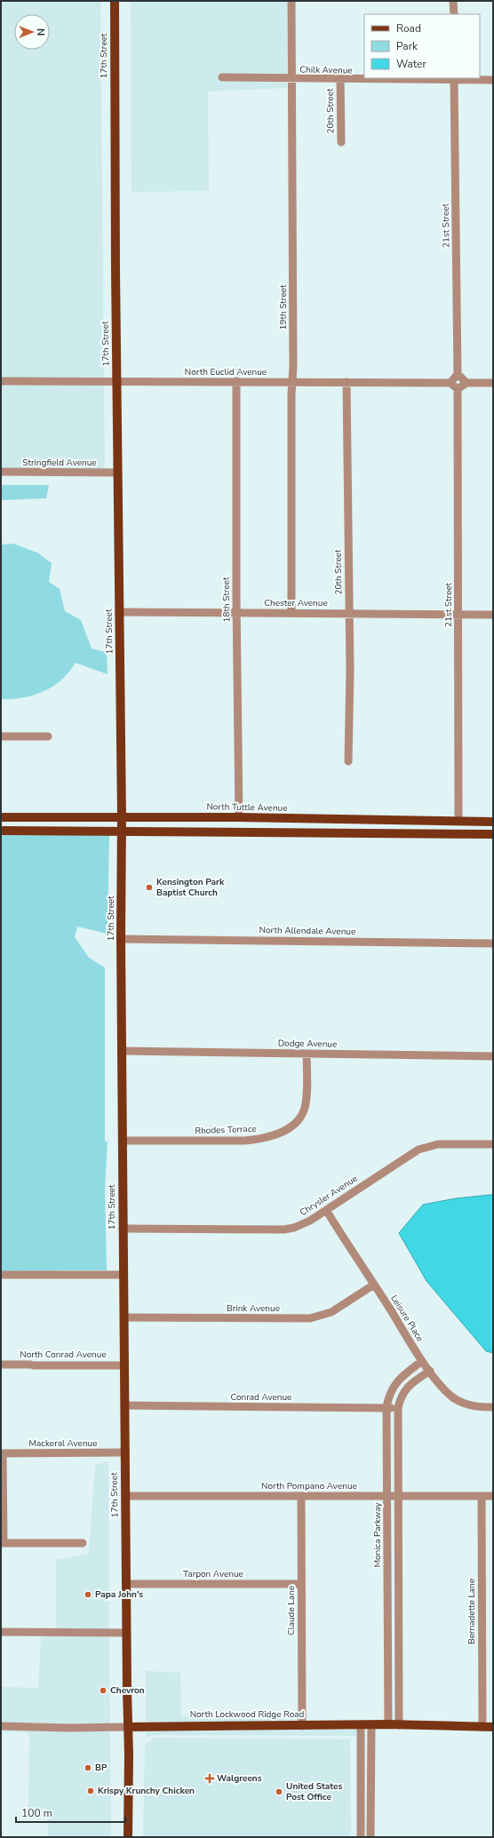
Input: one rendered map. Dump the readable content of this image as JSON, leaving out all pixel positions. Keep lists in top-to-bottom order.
{
  "streets": {
    "main road": ["17th Street", "North Tuttle Avenue", "North Lockwood Ridge Road"],
    "street": [
      "Chilk Avenue",
      "20th Street",
      "21st Street",
      "19th Street",
      "North Euclid Avenue",
      "Stringfield Avenue",
      "18th Street",
      "Chester Avenue",
      "North Allendale Avenue",
      "Dodge Avenue",
      "Rhodes Terrace",
      "Chrysler Avenue",
      "Brink Avenue",
      "Leisure Place",
      "North Conrad Avenue",
      "Conrad Avenue",
      "Mackeral Avenue",
      "North Pompano Avenue",
      "Monica Parkway",
      "Tarpon Avenue",
      "Claude Lane",
      "Bernadette Lane"
    ]
  },
  "crossings": [
    ["17th Street", "North Euclid Avenue"],
    ["17th Street", "Stringfield Avenue"],
    ["17th Street", "Chester Avenue"],
    ["17th Street", "North Tuttle Avenue"],
    ["17th Street", "North Allendale Avenue"],
    ["17th Street", "Dodge Avenue"],
    ["17th Street", "Rhodes Terrace"],
    ["17th Street", "Chrysler Avenue"],
    ["17th Street", "Brink Avenue"],
    ["17th Street", "North Conrad Avenue"],
    ["17th Street", "Conrad Avenue"],
    ["17th Street", "Mackeral Avenue"],
    ["17th Street", "North Pompano Avenue"],
    ["17th Street", "Tarpon Avenue"],
    ["17th Street", "North Lockwood Ridge Road"],
    ["Chilk Avenue", "20th Street"],
    ["Chilk Avenue", "21st Street"],
    ["Chilk Avenue", "19th Street"],
    ["20th Street", "North Euclid Avenue"],
    ["20th Street", "Chester Avenue"],
    ["21st Street", "Chester Avenue"],
    ["21st Street", "North Tuttle Avenue"],
    ["19th Street", "North Euclid Avenue"],
    ["19th Street", "Chester Avenue"],
    ["North Euclid Avenue", "18th Street"],
    ["18th Street", "Chester Avenue"],
    ["18th Street", "North Tuttle Avenue"],
    ["Dodge Avenue", "Rhodes Terrace"],
    ["Chrysler Avenue", "Leisure Place"],
    ["Brink Avenue", "Leisure Place"],
    ["Leisure Place", "Monica Parkway"],
    ["Conrad Avenue", "Monica Parkway"],
    ["North Pompano Avenue", "Monica Parkway"],
    ["North Pompano Avenue", "Claude Lane"],
    ["North Pompano Avenue", "Bernadette Lane"],
    ["Monica Parkway", "North Lockwood Ridge Road"],
    ["Tarpon Avenue", "Claude Lane"],
    ["Claude Lane", "North Lockwood Ridge Road"],
    ["Bernadette Lane", "North Lockwood Ridge Road"]
  ],
  "places": {
    "other": [
      "Kensington Park Baptist Church",
      "Papa John's",
      "Chevron",
      "BP",
      "Krispy Krunchy Chicken",
      "United States Post Office"
    ],
    "health": ["Walgreens"]
  },
  "legend": ["Road", "Park", "Water"],
  "scale_bar": "100 m",
  "north": "right"
}
